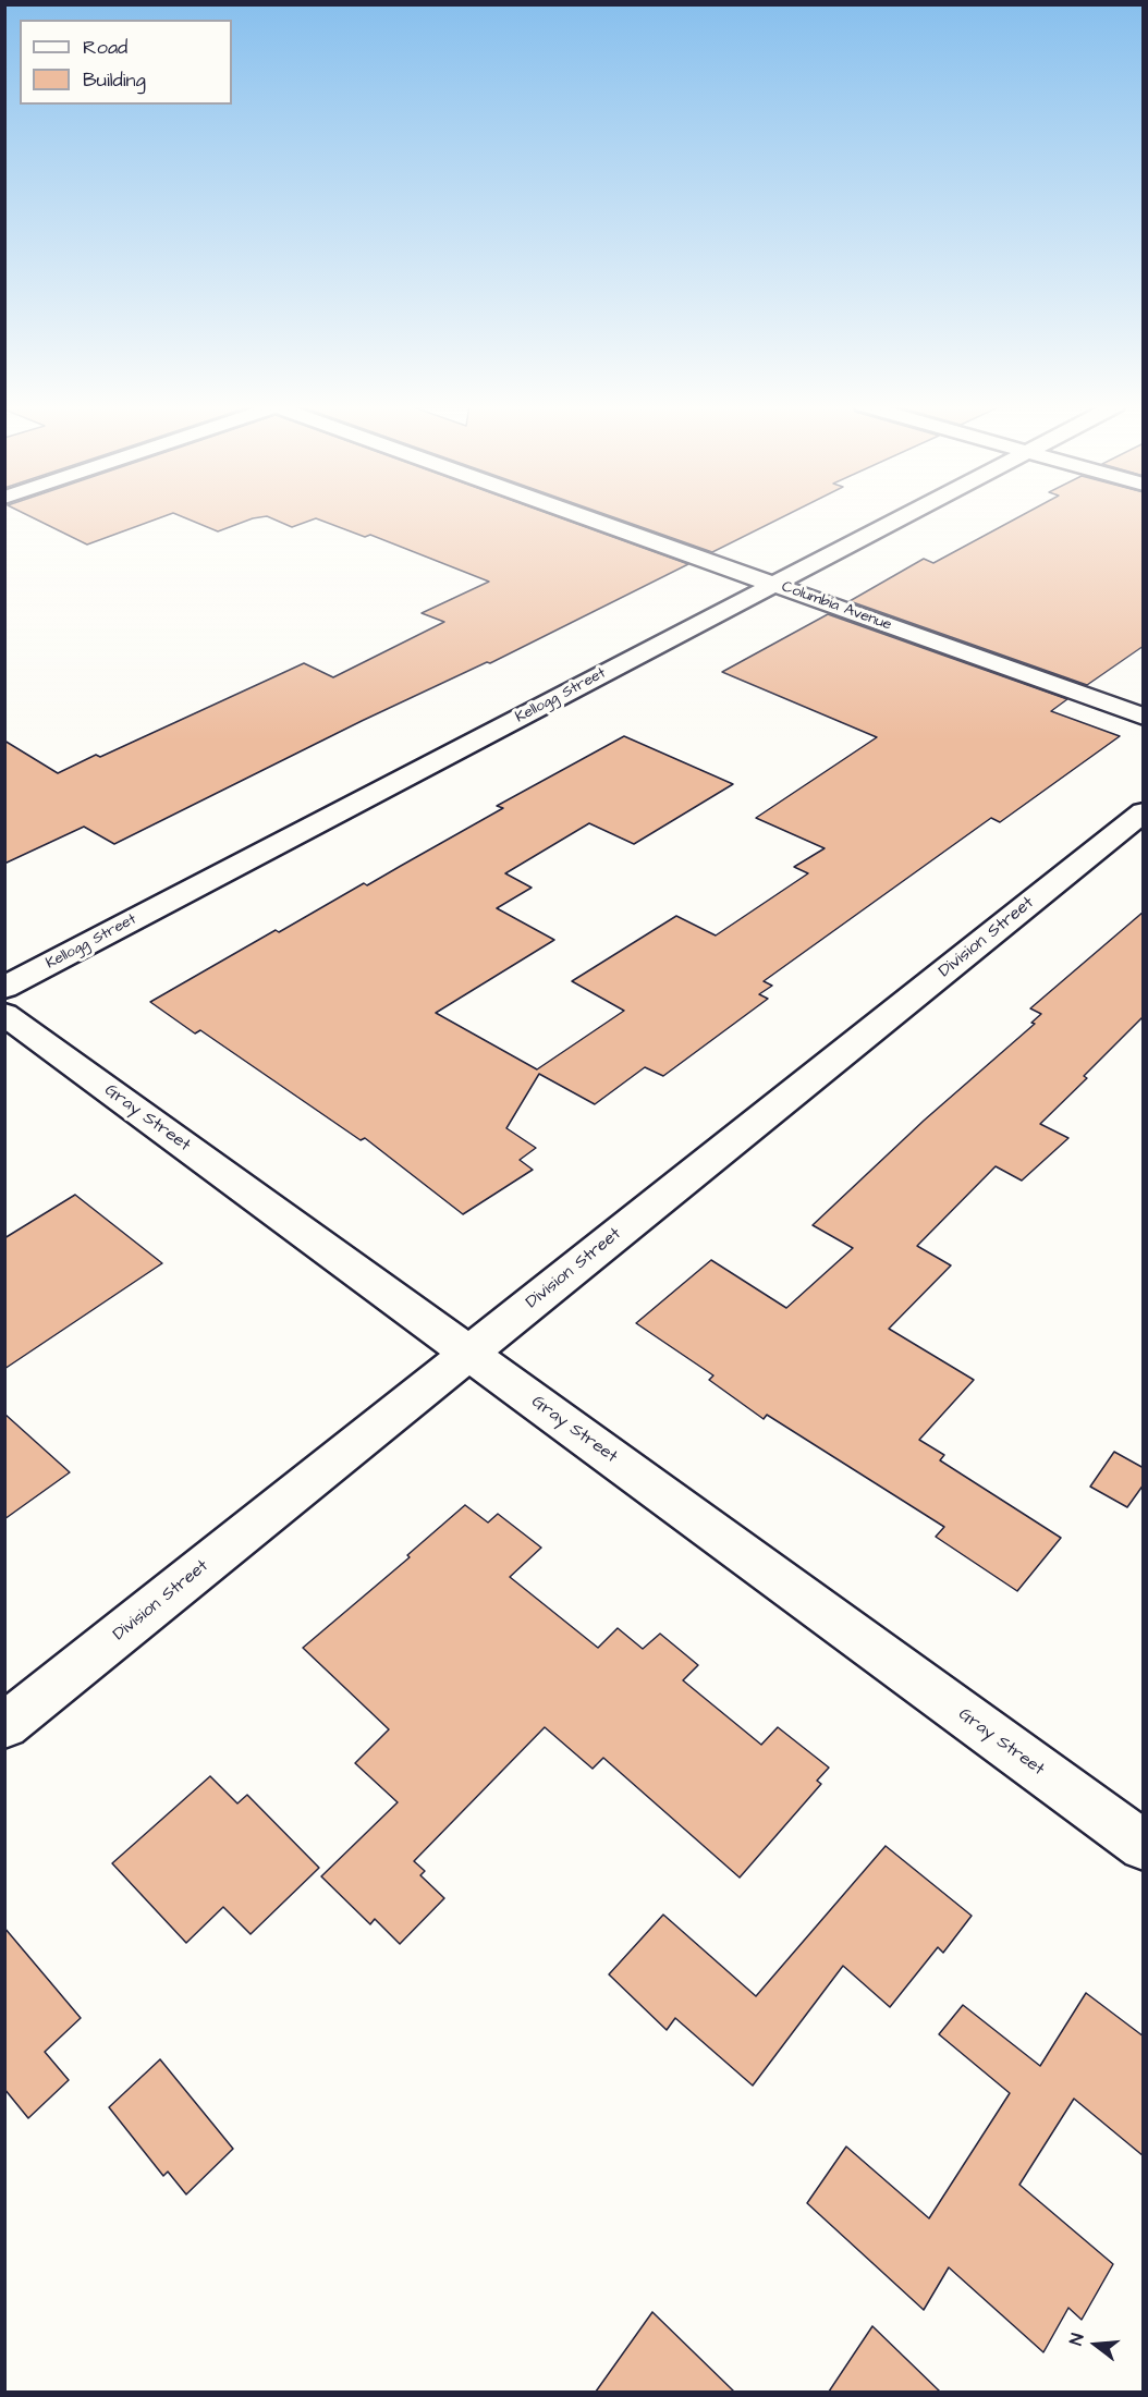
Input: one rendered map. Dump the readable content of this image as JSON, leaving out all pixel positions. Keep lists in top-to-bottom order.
{
  "streets": {
    "street": [
      "Columbia Avenue",
      "Kellogg Street",
      "Division Street",
      "Gray Street"
    ]
  },
  "crossings": [
    ["Columbia Avenue", "Kellogg Street"],
    ["Division Street", "Gray Street"]
  ],
  "legend": ["Road", "Building"],
  "north": "left"
}
